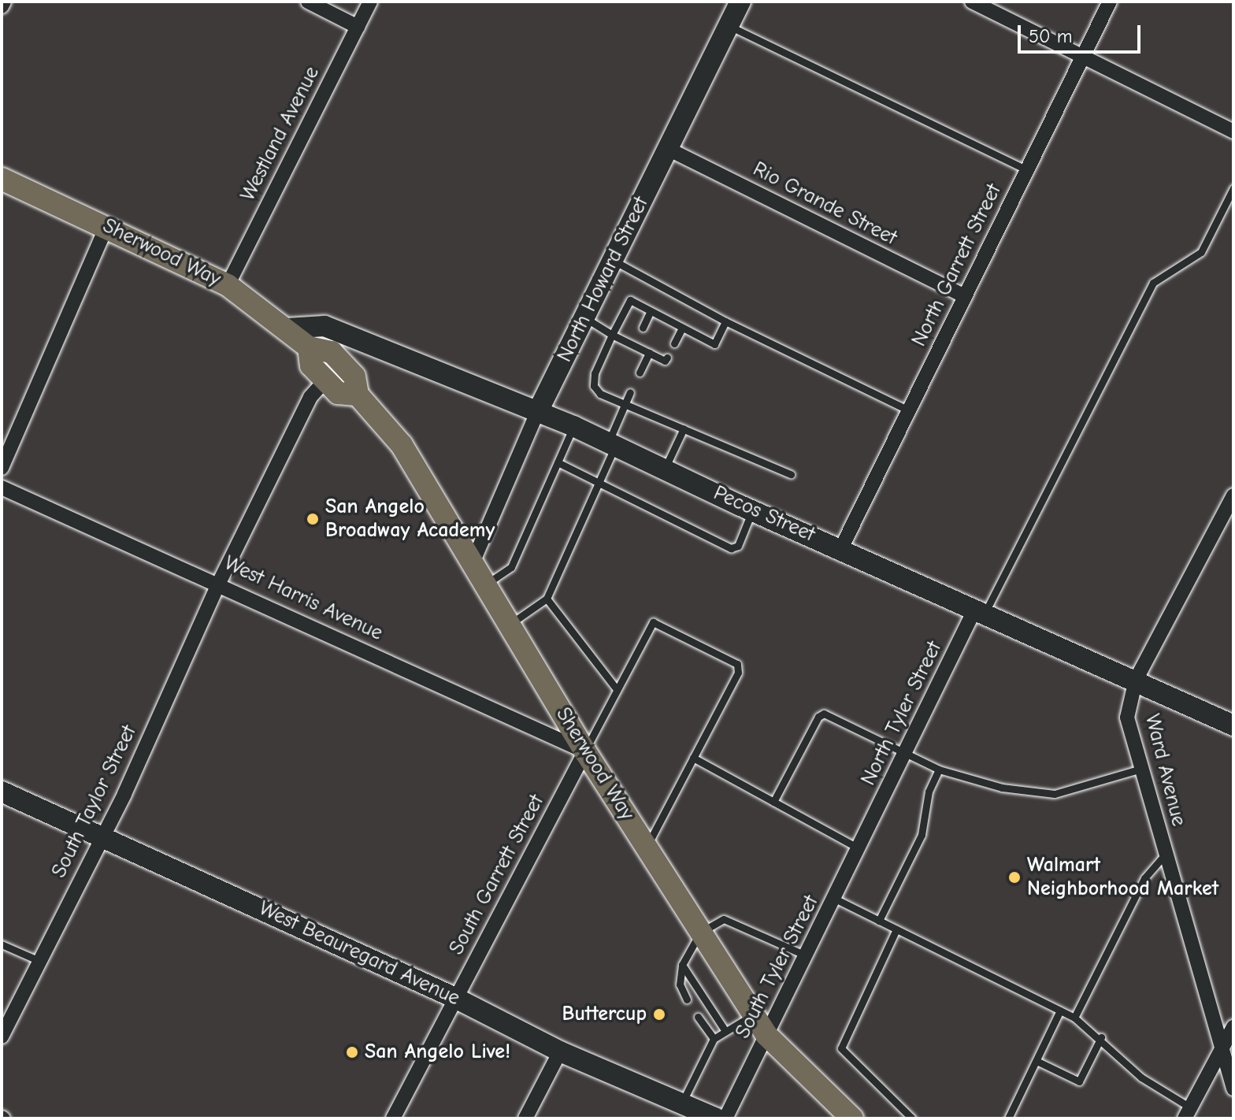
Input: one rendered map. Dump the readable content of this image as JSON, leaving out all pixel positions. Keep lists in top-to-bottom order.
{
  "streets": {
    "main road": ["Sherwood Way"],
    "street": [
      "Westland Avenue",
      "Rio Grande Street",
      "North Garrett Street",
      "North Howard Street",
      "Pecos Street",
      "West Harris Avenue",
      "North Tyler Street",
      "Ward Avenue",
      "South Taylor Street",
      "South Garrett Street",
      "West Beauregard Avenue",
      "South Tyler Street"
    ]
  },
  "crossings": [
    ["Westland Avenue", "Sherwood Way"],
    ["Rio Grande Street", "North Garrett Street"],
    ["Rio Grande Street", "North Howard Street"],
    ["Sherwood Way", "North Howard Street"],
    ["Sherwood Way", "Pecos Street"],
    ["Sherwood Way", "West Harris Avenue"],
    ["Sherwood Way", "South Taylor Street"],
    ["Sherwood Way", "South Garrett Street"],
    ["Sherwood Way", "South Tyler Street"],
    ["North Garrett Street", "Pecos Street"],
    ["North Howard Street", "Pecos Street"],
    ["Pecos Street", "North Tyler Street"],
    ["Pecos Street", "Ward Avenue"],
    ["West Harris Avenue", "South Taylor Street"],
    ["West Harris Avenue", "South Garrett Street"],
    ["North Tyler Street", "South Tyler Street"],
    ["South Taylor Street", "West Beauregard Avenue"],
    ["South Garrett Street", "West Beauregard Avenue"]
  ],
  "places": [
    "San Angelo Broadway Academy",
    "Walmart Neighborhood Market",
    "Buttercup",
    "San Angelo Live!"
  ],
  "scale_bar": "50 m"
}
